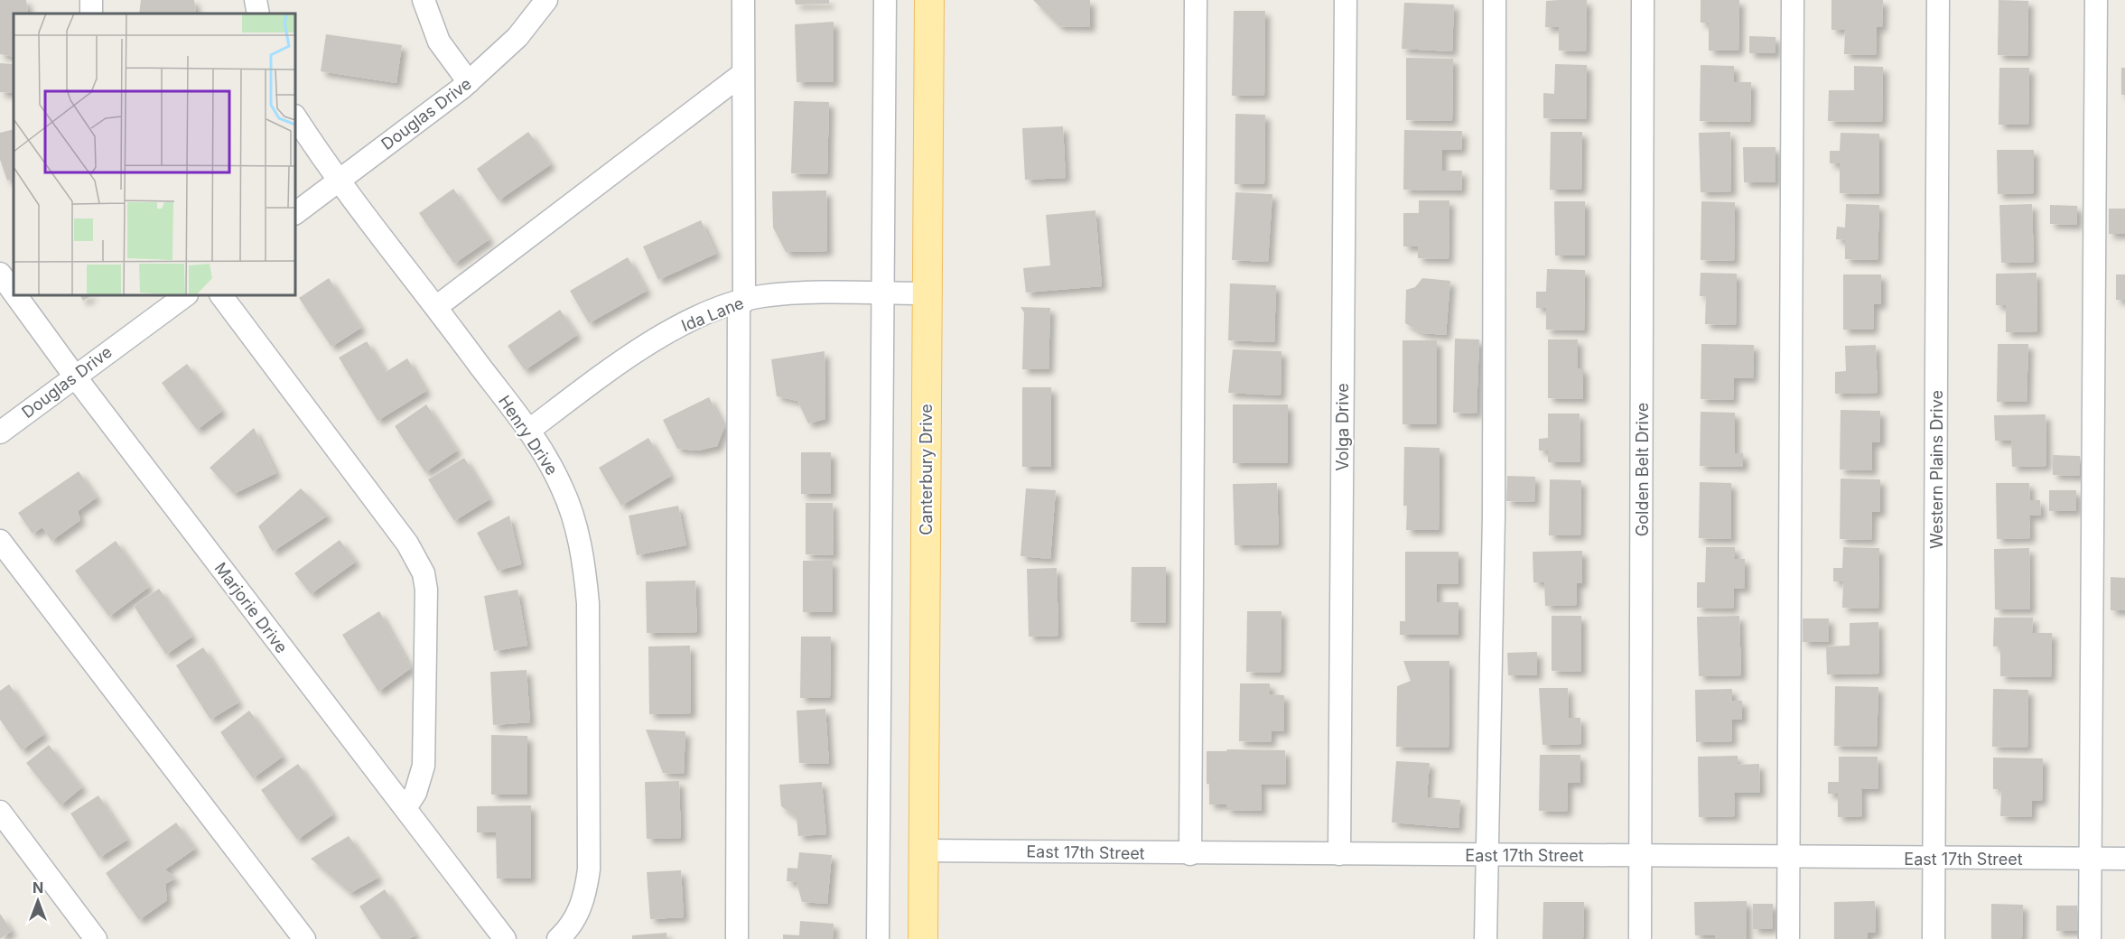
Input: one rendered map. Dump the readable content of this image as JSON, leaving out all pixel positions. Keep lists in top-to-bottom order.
{
  "streets": {
    "main road": ["Canterbury Drive"],
    "street": [
      "Douglas Drive",
      "Ida Lane",
      "Volga Drive",
      "Henry Drive",
      "Golden Belt Drive",
      "Western Plains Drive",
      "Marjorie Drive",
      "East 17th Street"
    ]
  },
  "crossings": [
    ["Douglas Drive", "Henry Drive"],
    ["Douglas Drive", "Marjorie Drive"],
    ["Ida Lane", "Henry Drive"],
    ["Ida Lane", "Canterbury Drive"],
    ["Volga Drive", "East 17th Street"],
    ["Canterbury Drive", "East 17th Street"],
    ["Golden Belt Drive", "East 17th Street"],
    ["Western Plains Drive", "East 17th Street"]
  ],
  "north": "top"
}
